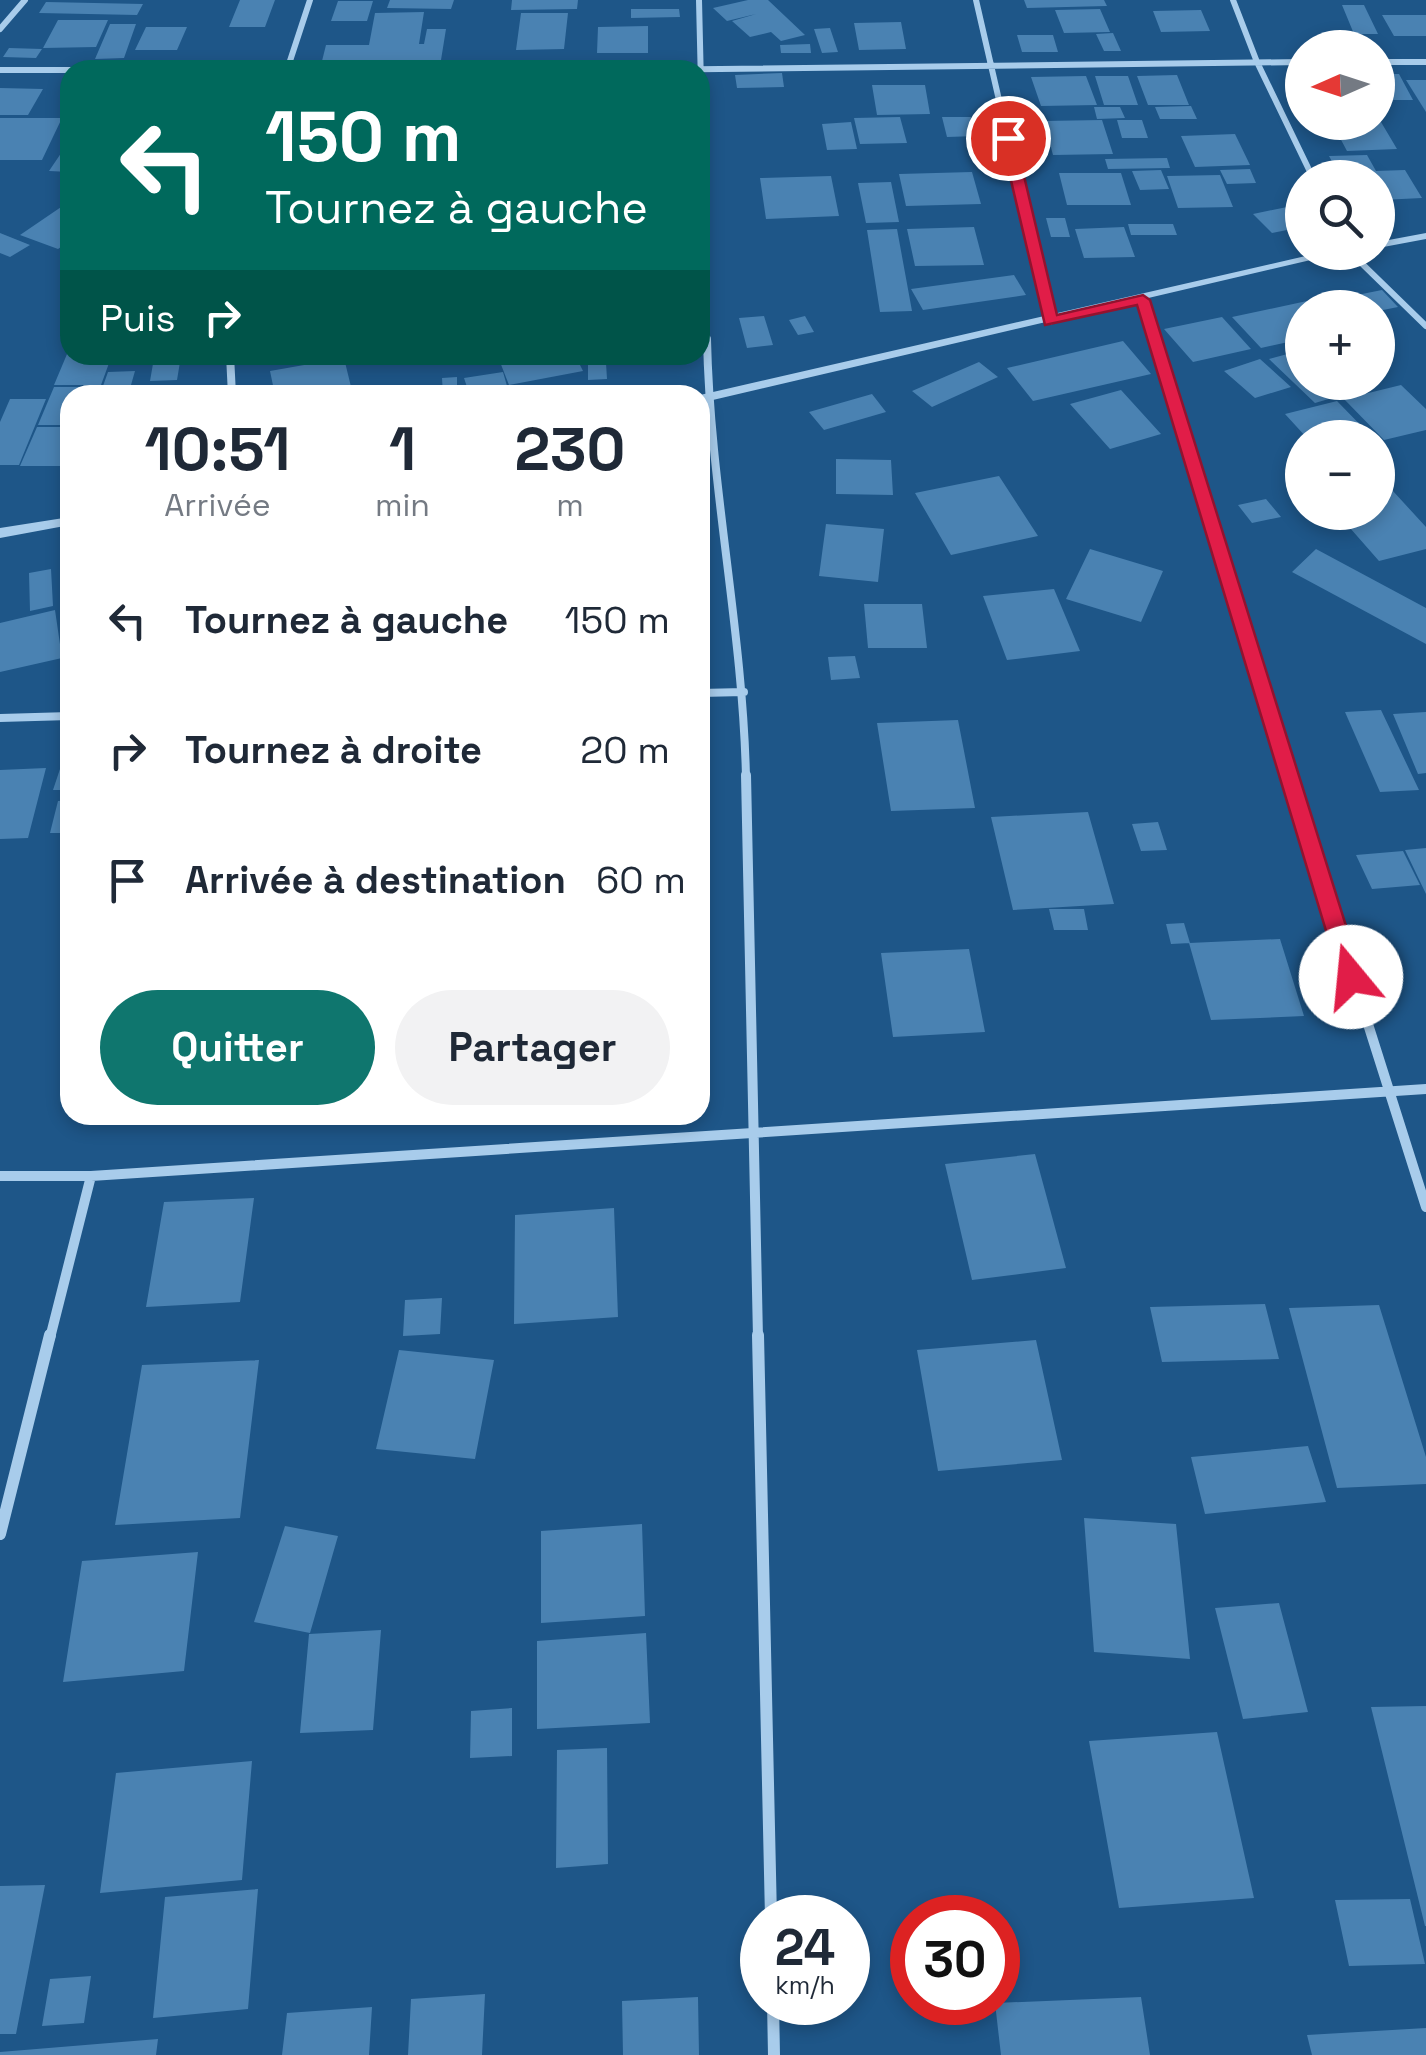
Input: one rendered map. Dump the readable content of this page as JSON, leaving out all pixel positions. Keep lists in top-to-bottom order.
{
  "north": "left",
  "page": {
    "map_buttons": ["+", "−"],
    "turn": ["150 m", "Tournez à gauche"],
    "then": "Puis",
    "eta": [
      "10:51",
      "Arrivée",
      "1",
      "min",
      "230",
      "m"
    ],
    "list": [
      {
        "name": "Tournez à gauche",
        "value": "150 m"
      },
      {
        "name": "Tournez à droite",
        "value": "20 m"
      },
      {
        "name": "Arrivée à destination",
        "value": "60 m"
      }
    ],
    "buttons": ["Quitter", "Partager"],
    "speed": "24 km/h",
    "limit": "30"
  }
}
